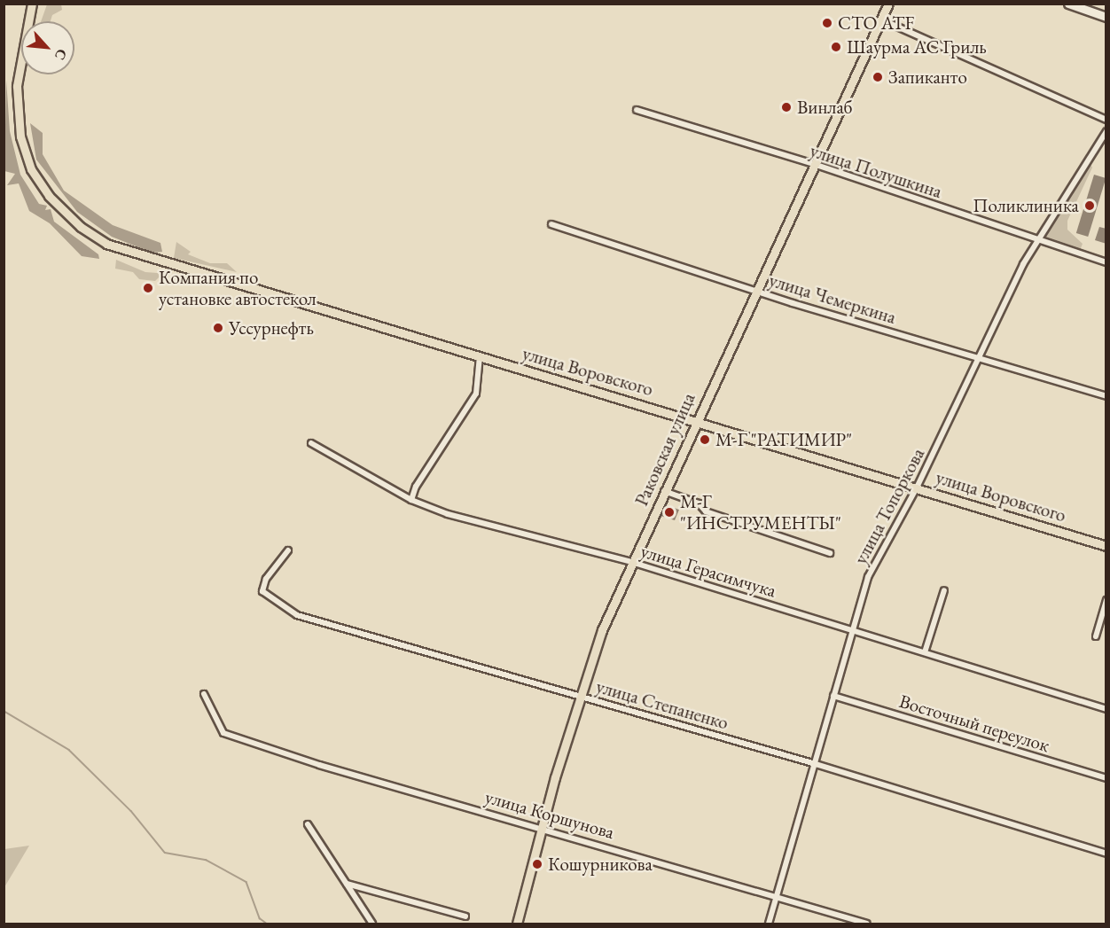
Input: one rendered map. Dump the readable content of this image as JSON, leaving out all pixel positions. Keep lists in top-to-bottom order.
{
  "streets": {
    "main road": ["улица Воровского", "Раковская улица"],
    "street": [
      "улица Полушкина",
      "улица Чемеркина",
      "улица Топоркова",
      "улица Герасимчука",
      "улица Степаненко",
      "Восточный переулок",
      "улица Коршунова"
    ]
  },
  "crossings": [
    ["улица Полушкина", "Раковская улица"],
    ["улица Полушкина", "улица Топоркова"],
    ["улица Чемеркина", "Раковская улица"],
    ["улица Чемеркина", "улица Топоркова"],
    ["улица Воровского", "Раковская улица"],
    ["улица Воровского", "улица Топоркова"],
    ["Раковская улица", "улица Герасимчука"],
    ["Раковская улица", "улица Степаненко"],
    ["Раковская улица", "улица Коршунова"],
    ["улица Топоркова", "улица Герасимчука"],
    ["улица Топоркова", "улица Степаненко"],
    ["улица Топоркова", "Восточный переулок"],
    ["улица Топоркова", "улица Коршунова"]
  ],
  "places": [
    "СТО ATF",
    "Шаурма АС Гриль",
    "Запиканто",
    "Винлаб",
    "Поликлиника",
    "Компания по установке автостекол",
    "Уссурнефть",
    "М-Г \"РАТИМИР\"",
    "М-Г \"ИНСТРУМЕНТЫ\"",
    "Кошурникова"
  ],
  "north": "bottom right"
}
